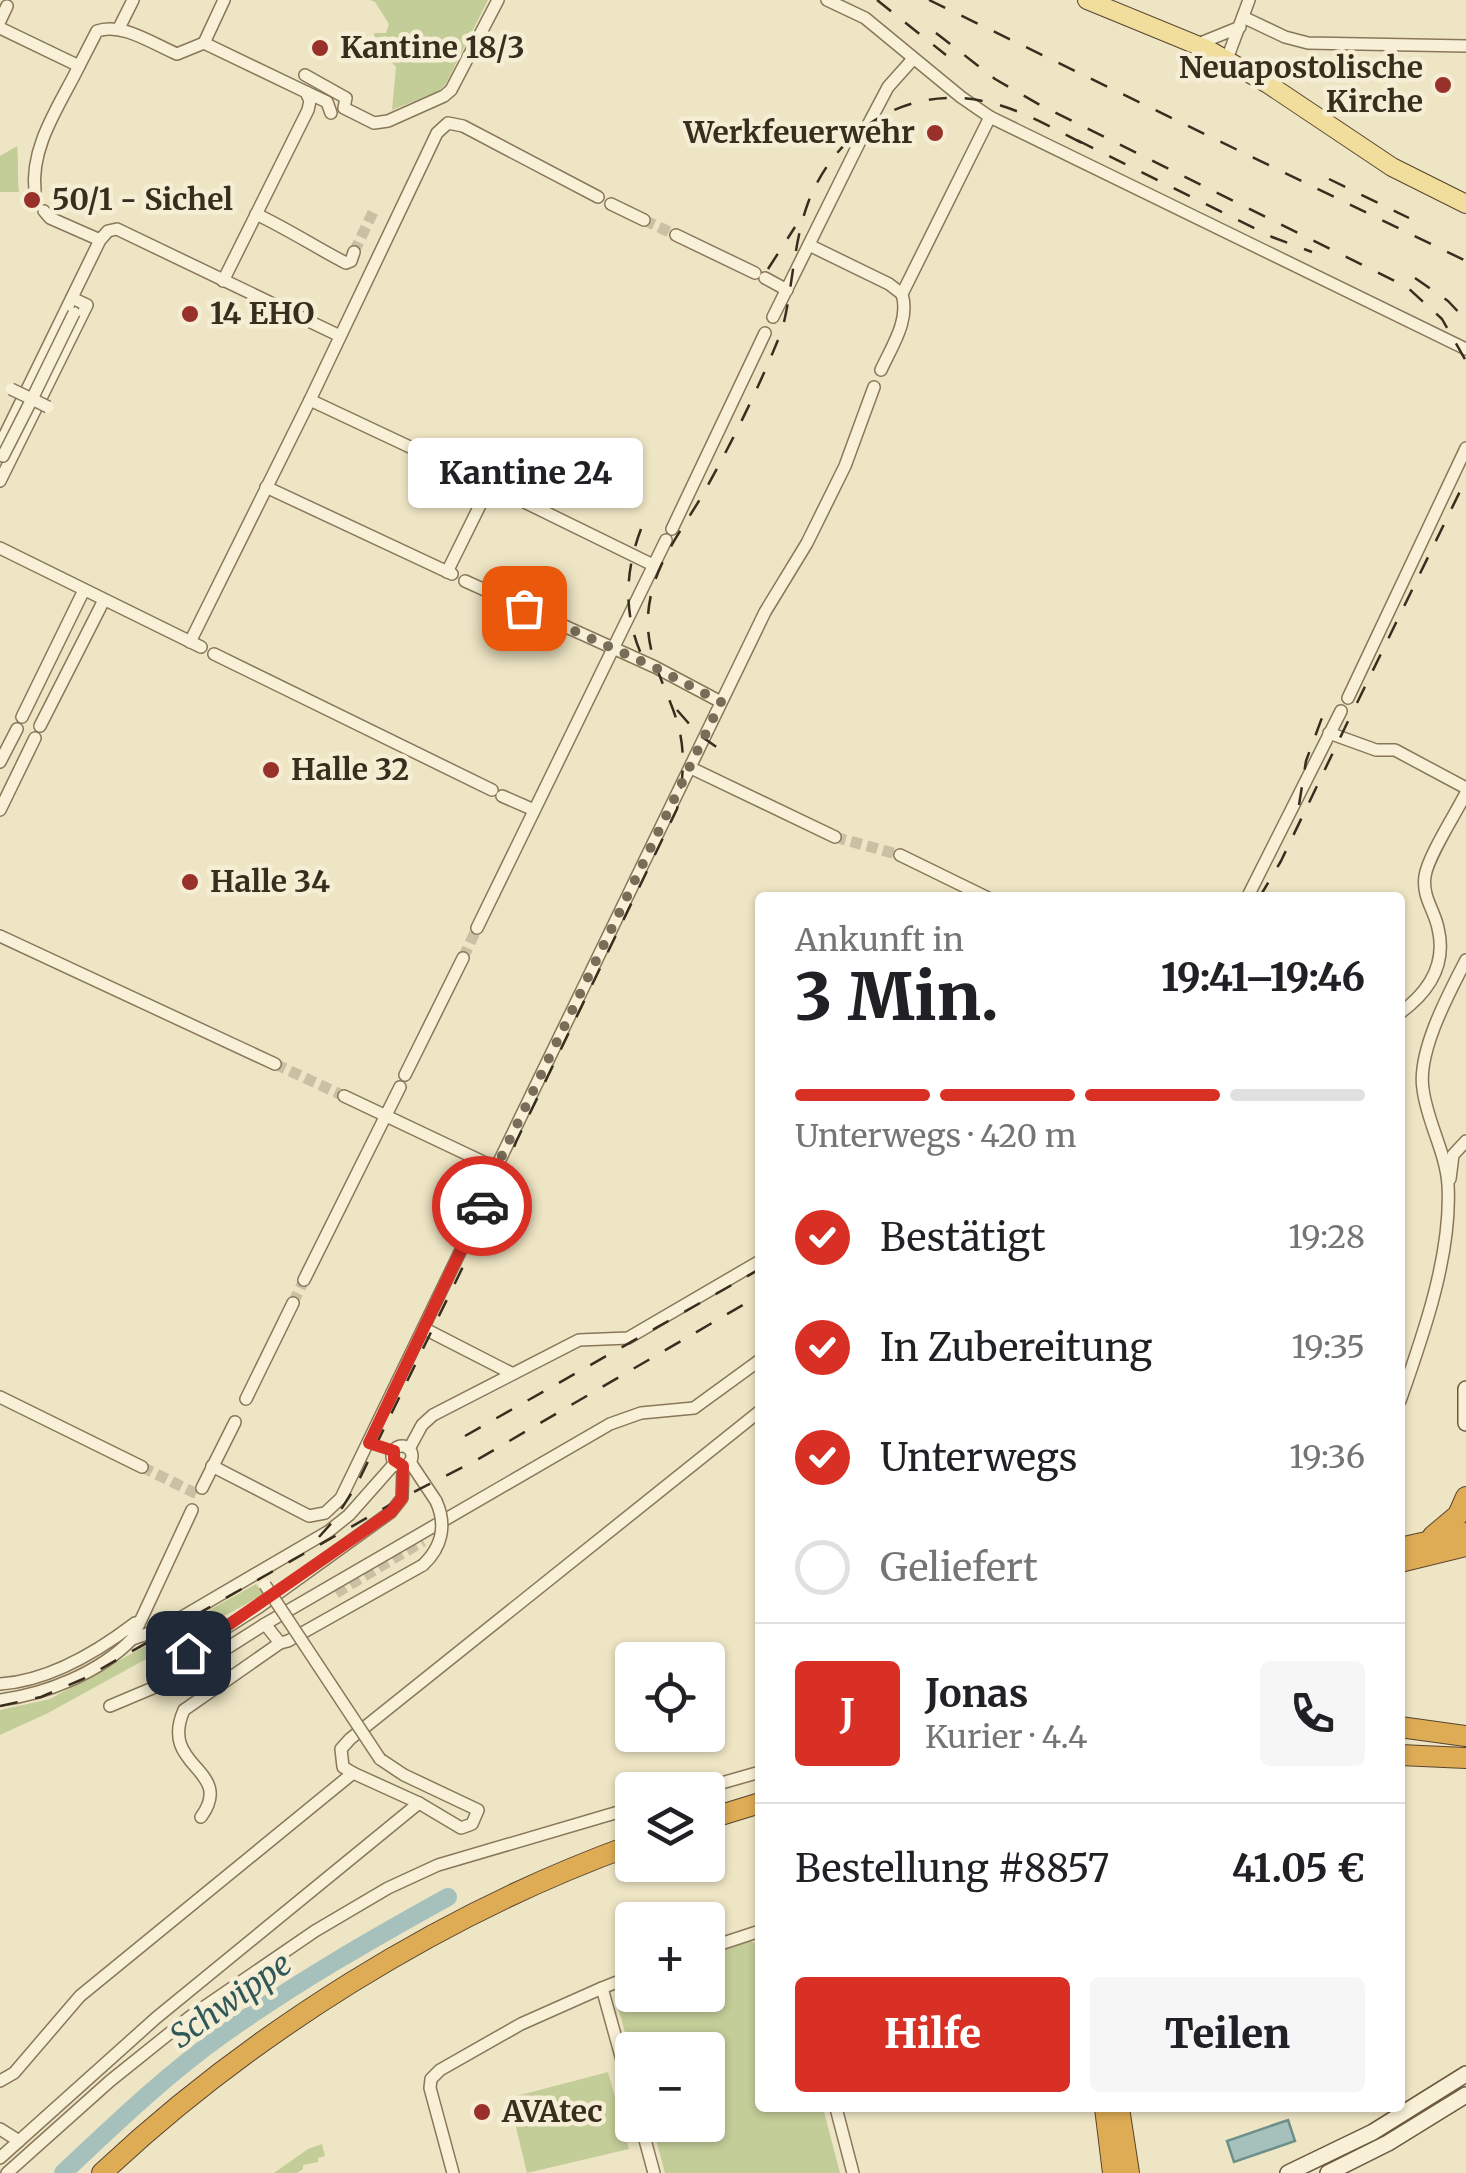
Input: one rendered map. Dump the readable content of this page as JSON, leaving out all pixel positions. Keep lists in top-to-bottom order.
{
  "water": ["Schwippe"],
  "places": [
    "Kantine 18/3",
    "Neuapostolische Kirche",
    "Werkfeuerwehr",
    "50/1 - Sichel",
    "14 EHO",
    "Kantine 24",
    "Halle 32",
    "Halle 34",
    "AVAtec"
  ],
  "page": {
    "bubble": "Kantine 24",
    "heading": ["3 Min.", "Ankunft in", "19:41–19:46"],
    "panel": [
      "Jonas",
      "Kurier · 4.4",
      "Bestellung #8857",
      "41.05 €"
    ],
    "bar": "Unterwegs · 420 m",
    "list": [
      ["Bestätigt", "19:28"],
      ["In Zubereitung", "19:35"],
      ["Unterwegs", "19:36"],
      "Geliefert"
    ],
    "map_buttons": ["+", "−"],
    "round": "J",
    "buttons": ["Hilfe", "Teilen"]
  }
}
